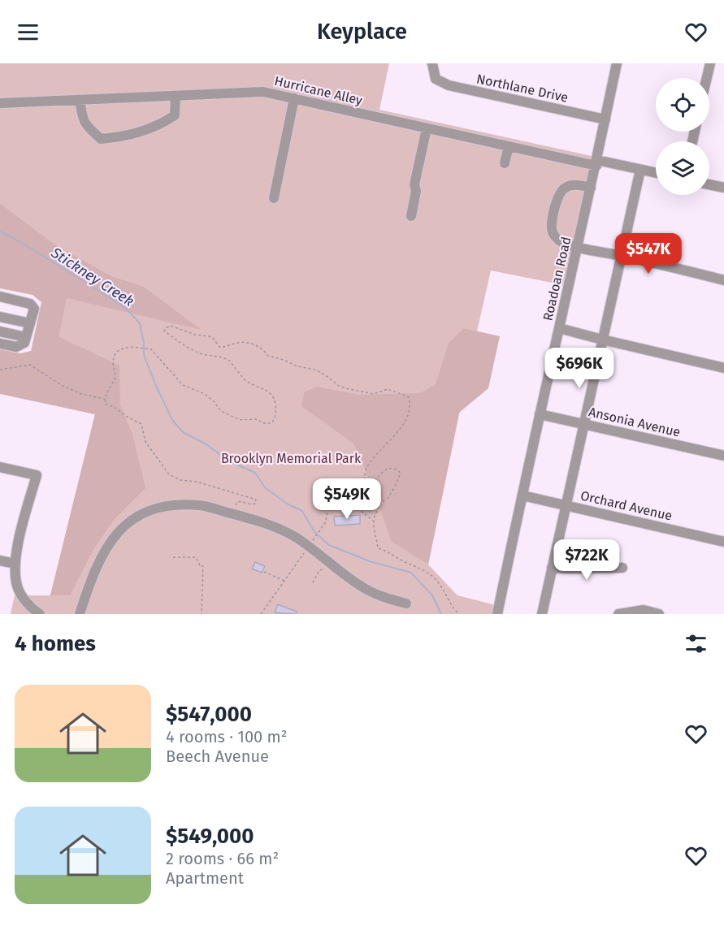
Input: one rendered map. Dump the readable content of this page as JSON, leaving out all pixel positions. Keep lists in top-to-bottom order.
{
  "streets": {
    "street": [
      "Northlane Drive",
      "Hurricane Alley",
      "Roadoan Road",
      "Ansonia Avenue",
      "Orchard Avenue"
    ]
  },
  "crossings": [
    ["Northlane Drive", "Roadoan Road"],
    ["Hurricane Alley", "Roadoan Road"],
    ["Roadoan Road", "Ansonia Avenue"],
    ["Roadoan Road", "Orchard Avenue"]
  ],
  "water": ["Stickney Creek"],
  "parks": ["Brooklyn Memorial Park"],
  "page": {
    "header": "Keyplace",
    "price": [
      "$547K",
      "$696K",
      "$549K",
      "$722K"
    ],
    "heading": "4 homes",
    "list": [
      {
        "name": "$547,000",
        "note": "4 rooms · 100 m² · Beech Avenue"
      },
      {
        "name": "$549,000",
        "note": "2 rooms · 66 m² · Apartment"
      }
    ]
  }
}
